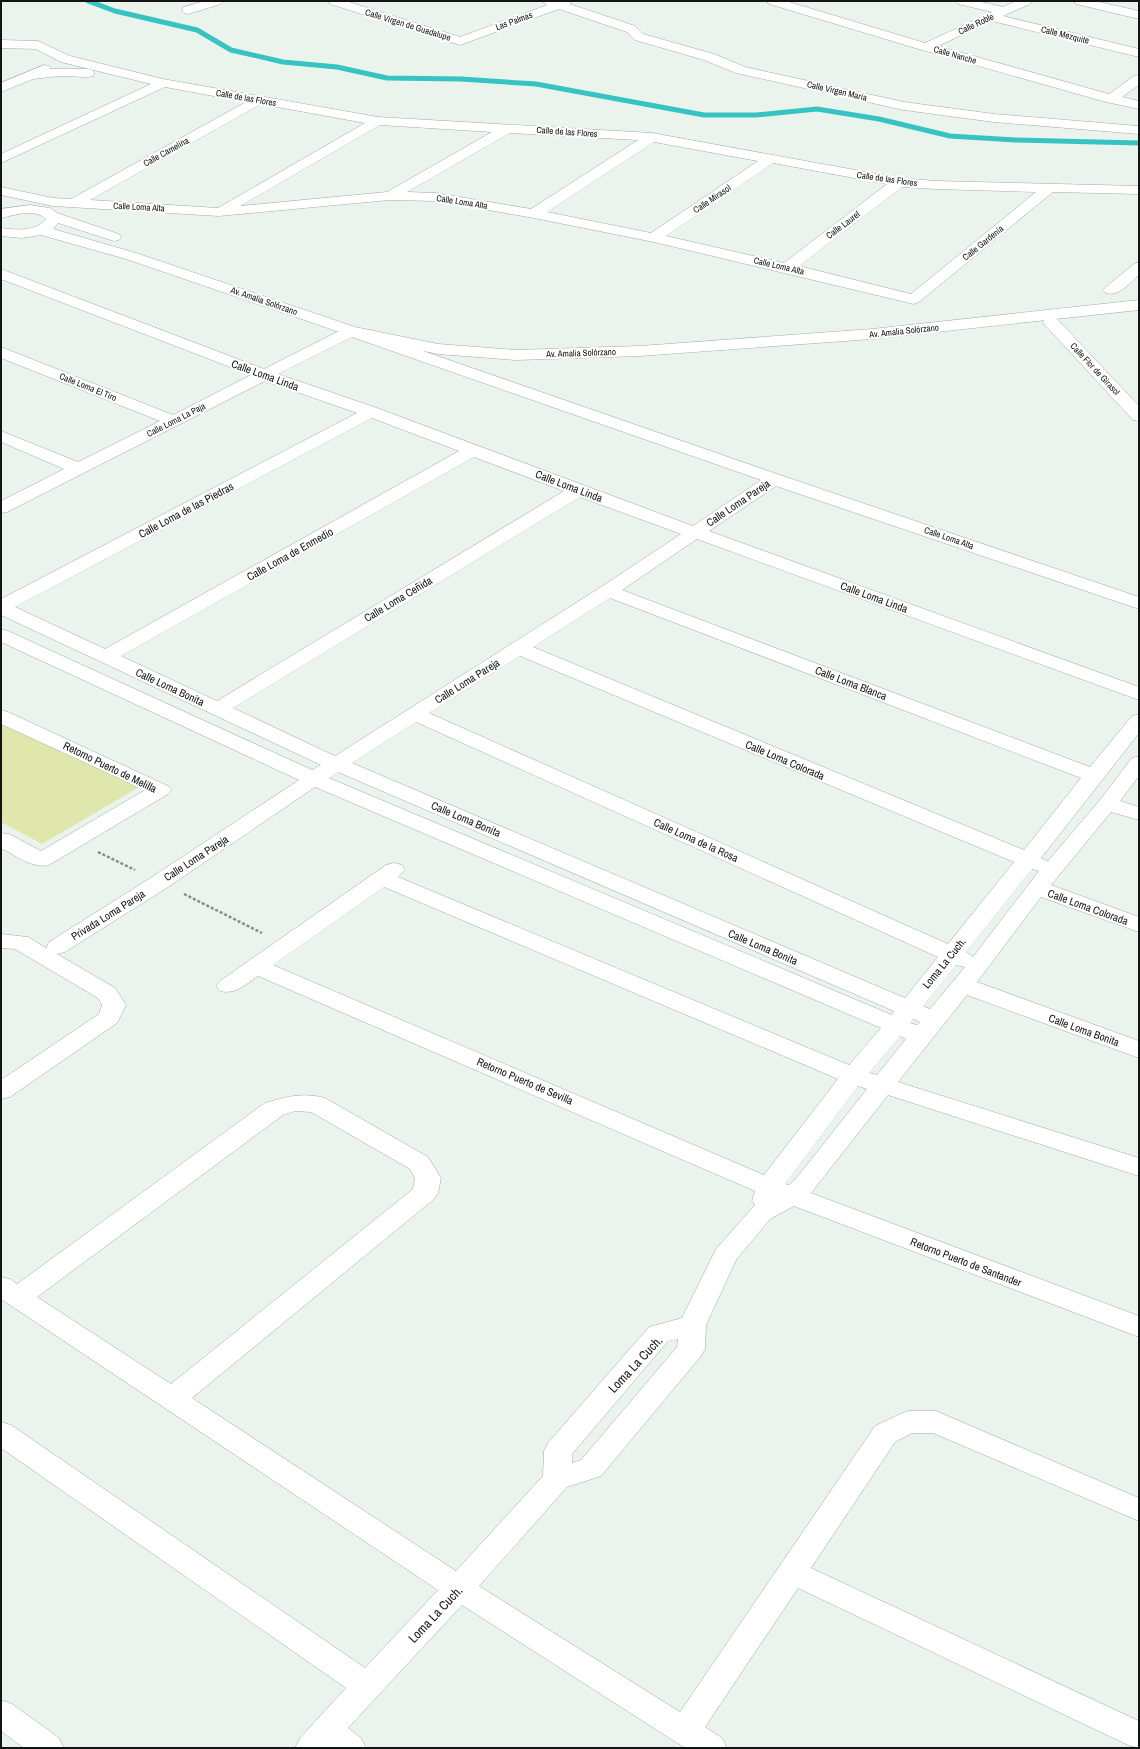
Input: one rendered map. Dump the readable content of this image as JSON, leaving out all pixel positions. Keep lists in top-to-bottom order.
{
  "streets": {
    "street": [
      "Las Palmas",
      "Calle Roble",
      "Calle Virgen de Guadalupe",
      "Calle Mezquite",
      "Calle Nanche",
      "Calle Virgen María",
      "Calle de las Flores",
      "Calle Camelina",
      "Calle Mirasol",
      "Calle Loma Alta",
      "Calle Laurel",
      "Calle Gardenia",
      "Av. Amalia Solórzano",
      "Calle Flor de Girasol",
      "Calle Loma Linda",
      "Calle Loma El Tiro",
      "Calle Loma La Paja",
      "Calle Loma Pareja",
      "Calle Loma de las Piedras",
      "Calle Loma de Enmedio",
      "Calle Loma Ceñida",
      "Calle Loma Blanca",
      "Calle Loma Bonita",
      "Calle Loma Colorada",
      "Retorno Puerto de Melilla",
      "Calle Loma de la Rosa",
      "Privada Loma Pareja",
      "Loma La Cuch.",
      "Retorno Puerto de Sevilla",
      "Retorno Puerto de Santander"
    ]
  },
  "crossings": [
    ["Las Palmas", "Calle Virgen de Guadalupe"],
    ["Las Palmas", "Calle Virgen María"],
    ["Calle Roble", "Calle Mezquite"],
    ["Calle Roble", "Calle Nanche"],
    ["Calle de las Flores", "Calle Camelina"],
    ["Calle de las Flores", "Calle Mirasol"],
    ["Calle de las Flores", "Calle Laurel"],
    ["Calle de las Flores", "Calle Gardenia"],
    ["Calle Camelina", "Calle Loma Alta"],
    ["Calle Mirasol", "Calle Loma Alta"],
    ["Calle Loma Alta", "Calle Laurel"],
    ["Calle Loma Alta", "Calle Gardenia"],
    ["Calle Loma Alta", "Av. Amalia Solórzano"],
    ["Calle Loma Alta", "Calle Loma La Paja"],
    ["Calle Loma Alta", "Calle Loma Pareja"],
    ["Av. Amalia Solórzano", "Calle Loma La Paja"],
    ["Calle Loma Linda", "Calle Loma La Paja"],
    ["Calle Loma Linda", "Calle Loma Pareja"],
    ["Calle Loma Linda", "Calle Loma de las Piedras"],
    ["Calle Loma Linda", "Calle Loma de Enmedio"],
    ["Calle Loma Linda", "Calle Loma Ceñida"],
    ["Calle Loma El Tiro", "Calle Loma La Paja"],
    ["Calle Loma Pareja", "Calle Loma Blanca"],
    ["Calle Loma Pareja", "Calle Loma Bonita"],
    ["Calle Loma Pareja", "Calle Loma Colorada"],
    ["Calle Loma Pareja", "Calle Loma de la Rosa"],
    ["Calle Loma Pareja", "Privada Loma Pareja"],
    ["Calle Loma de las Piedras", "Calle Loma Bonita"],
    ["Calle Loma de Enmedio", "Calle Loma Bonita"],
    ["Calle Loma Ceñida", "Calle Loma Bonita"],
    ["Calle Loma Blanca", "Loma La Cuch."],
    ["Calle Loma Bonita", "Loma La Cuch."],
    ["Calle Loma Colorada", "Loma La Cuch."],
    ["Calle Loma de la Rosa", "Loma La Cuch."],
    ["Loma La Cuch.", "Retorno Puerto de Sevilla"],
    ["Loma La Cuch.", "Retorno Puerto de Santander"],
    ["Retorno Puerto de Sevilla", "Retorno Puerto de Santander"]
  ]
}
